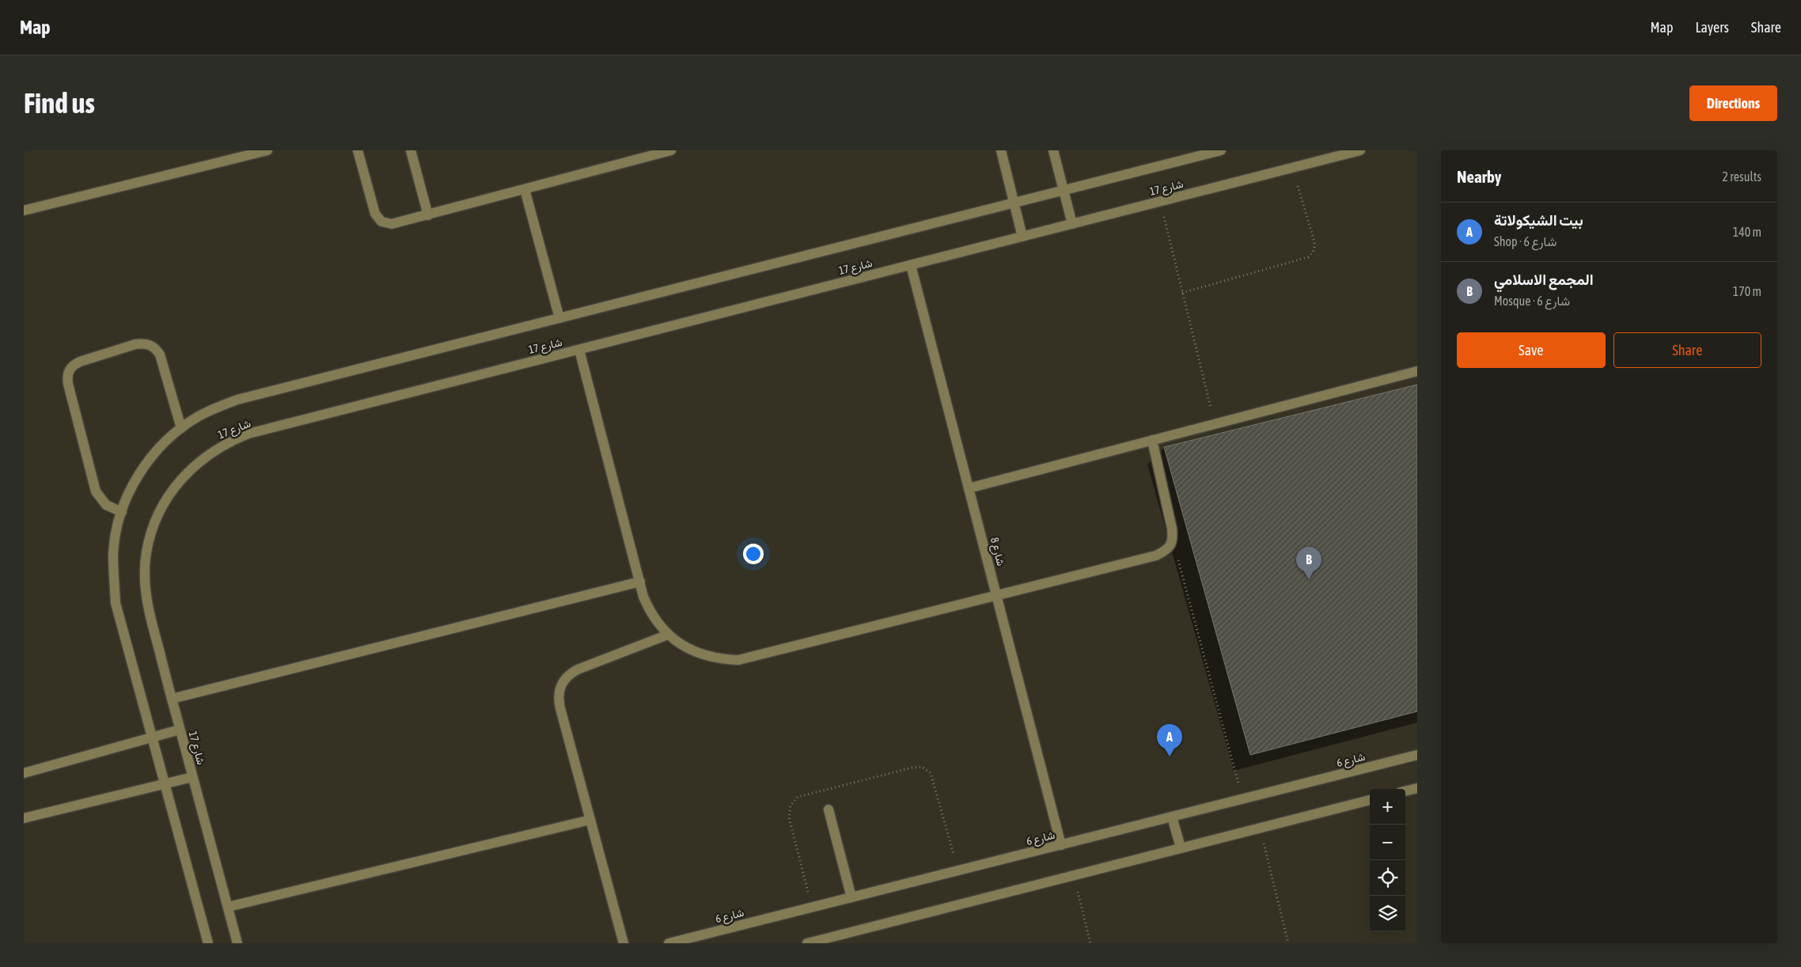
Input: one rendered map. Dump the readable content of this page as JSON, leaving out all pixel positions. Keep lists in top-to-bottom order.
{
  "streets": {
    "street": ["شارع 17", "شارع 8", "شارع 6"]
  },
  "crossings": [
    ["شارع 17", "شارع 8"],
    ["شارع 8", "شارع 6"]
  ],
  "page": {
    "header": "Map",
    "nav": ["Map", "Layers", "Share"],
    "buttons": [
      "Directions",
      ["Save", "Share"]
    ],
    "title": "Find us",
    "heading": ["Nearby", "2 results"],
    "list": [
      {
        "mark": "A",
        "name": "بيت الشيكولاتة",
        "note": "Shop · شارع 6",
        "value": "140 m"
      },
      {
        "mark": "B",
        "name": "المجمع الاسلامي",
        "note": "Mosque · شارع 6",
        "value": "170 m"
      }
    ],
    "pins": ["B", "A"],
    "map_buttons": ["+", "−"]
  }
}
